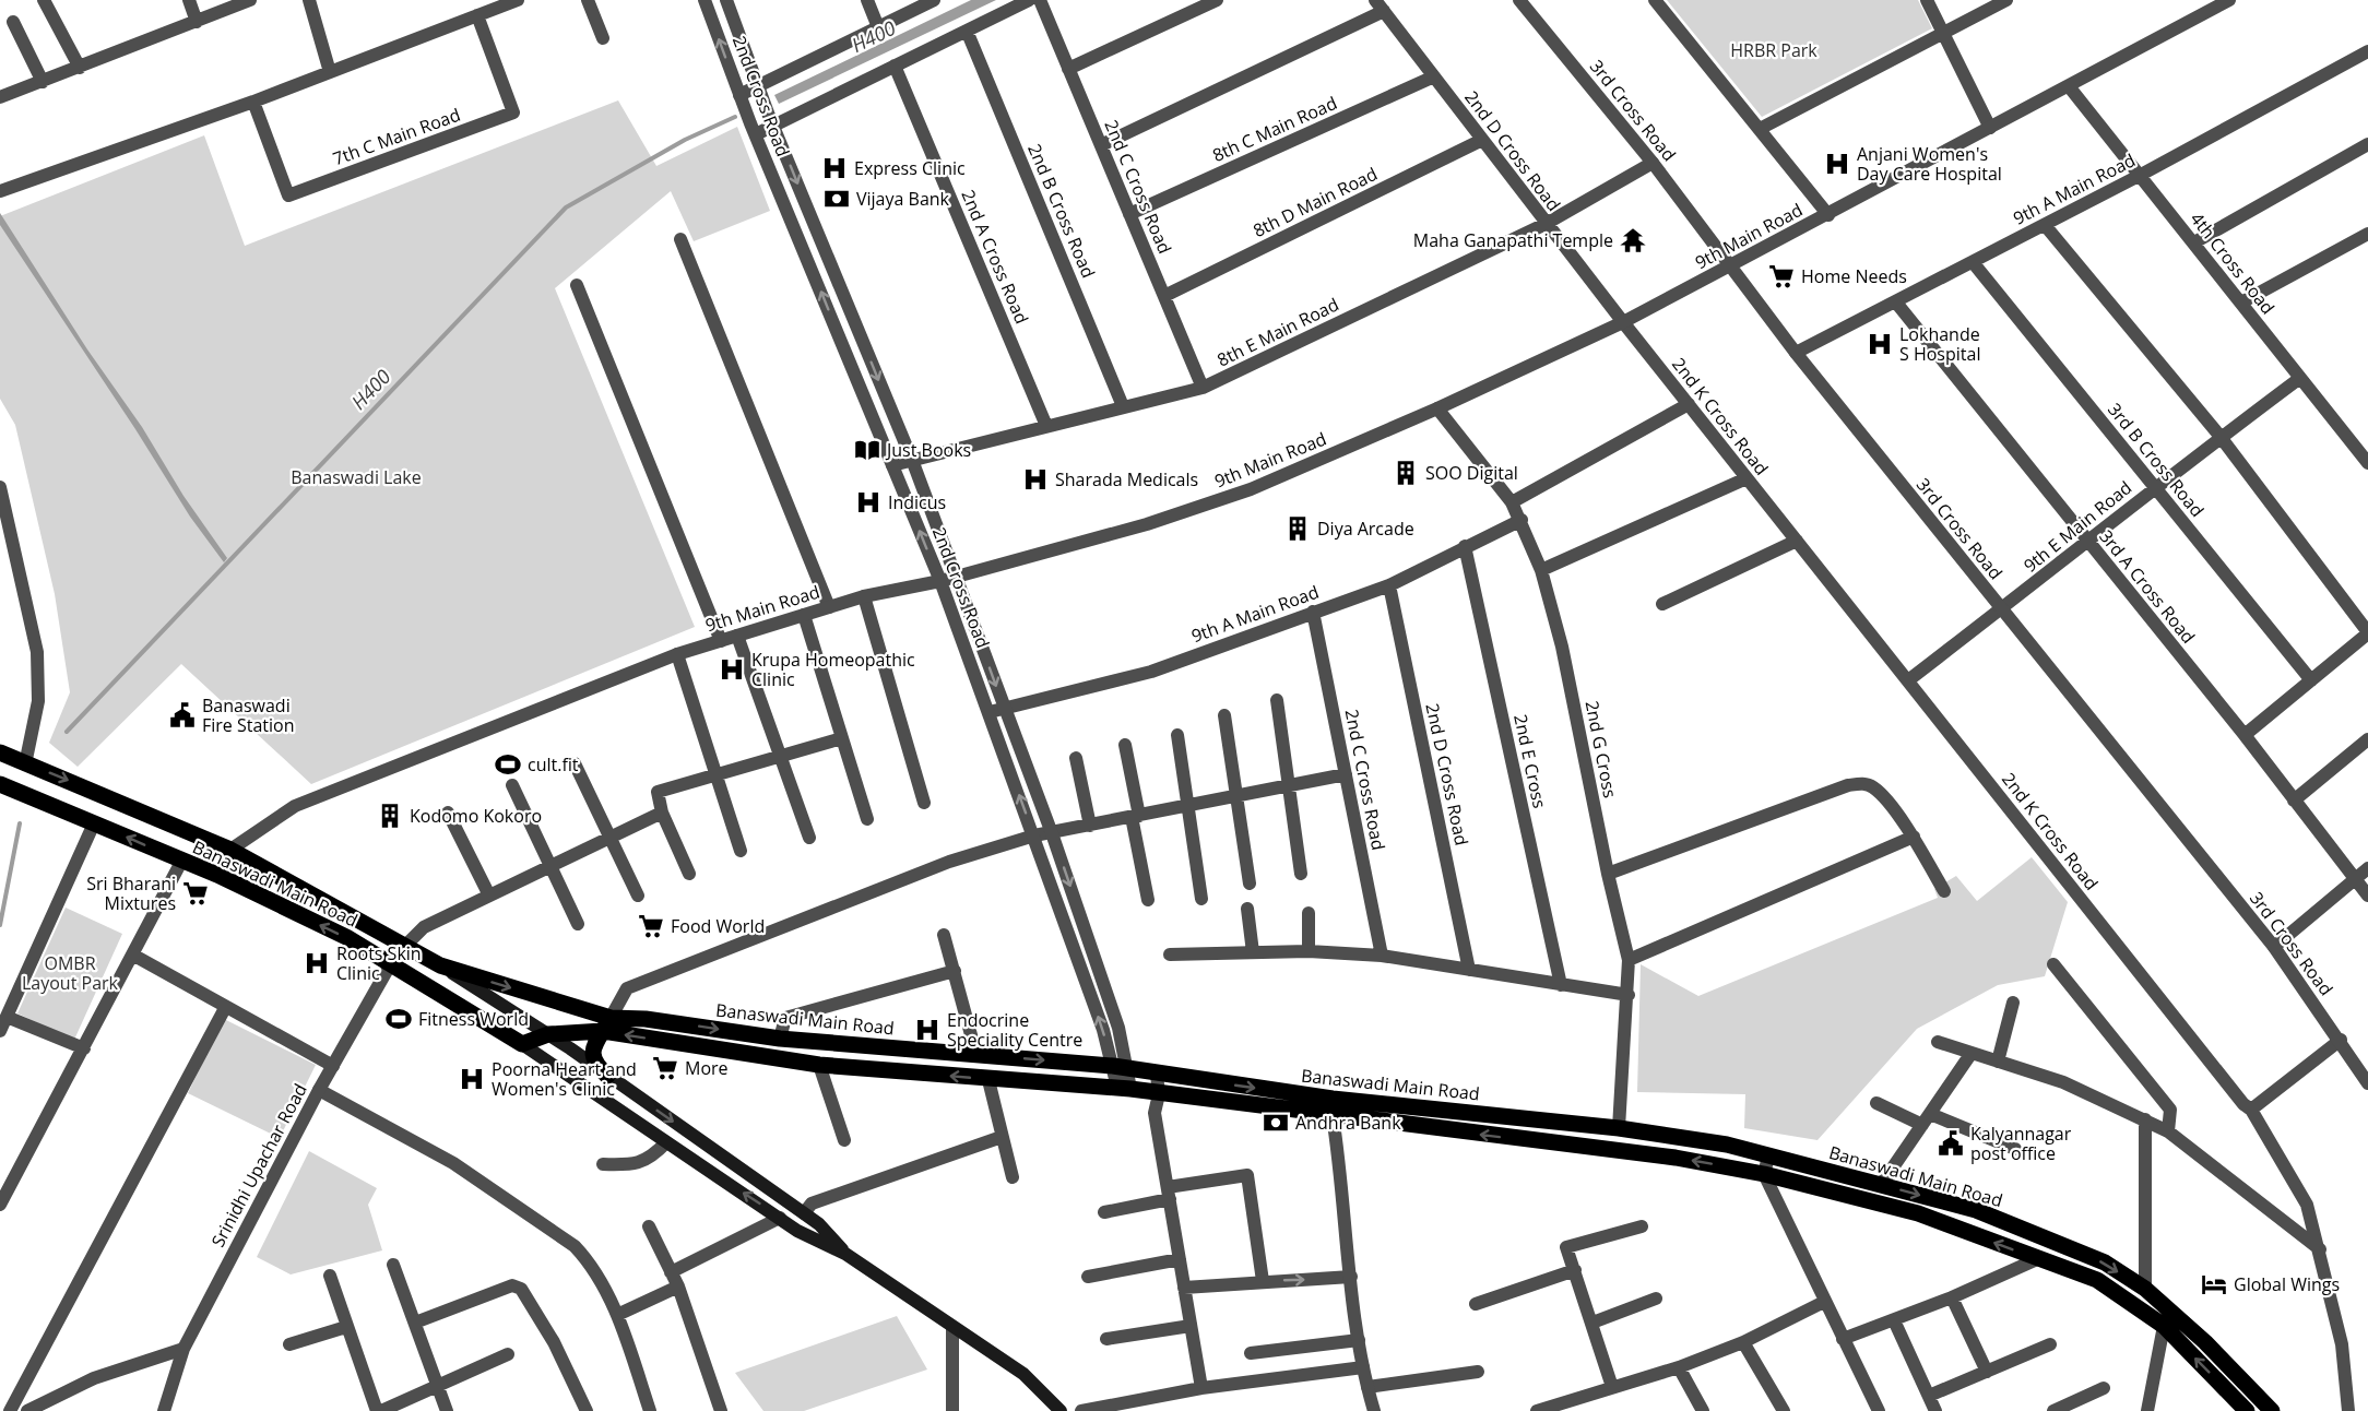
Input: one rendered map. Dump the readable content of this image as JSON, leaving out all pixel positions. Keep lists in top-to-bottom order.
{
  "streets": {
    "main road": ["Banaswadi Main Road"],
    "street": [
      "2nd Cross Road",
      "3rd Cross Road",
      "8th C Main Road",
      "7th C Main Road",
      "2nd D Cross Road",
      "2nd C Cross Road",
      "9th A Main Road",
      "8th D Main Road",
      "2nd B Cross Road",
      "9th Main Road",
      "2nd A Cross Road",
      "4th Cross Road",
      "8th E Main Road",
      "2nd K Cross Road",
      "3rd B Cross Road",
      "9th E Main Road",
      "3rd A Cross Road",
      "2nd G Cross",
      "2nd E Cross",
      "Srinidhi Upachar Road"
    ]
  },
  "crossings": [
    ["2nd Cross Road", "9th A Main Road"],
    ["2nd Cross Road", "9th Main Road"],
    ["2nd Cross Road", "8th E Main Road"],
    ["2nd Cross Road", "Banaswadi Main Road"],
    ["3rd Cross Road", "9th A Main Road"],
    ["3rd Cross Road", "9th Main Road"],
    ["3rd Cross Road", "8th E Main Road"],
    ["3rd Cross Road", "9th E Main Road"],
    ["8th C Main Road", "2nd D Cross Road"],
    ["8th C Main Road", "2nd C Cross Road"],
    ["2nd D Cross Road", "9th A Main Road"],
    ["2nd D Cross Road", "8th D Main Road"],
    ["2nd D Cross Road", "9th Main Road"],
    ["2nd D Cross Road", "8th E Main Road"],
    ["2nd D Cross Road", "2nd K Cross Road"],
    ["2nd C Cross Road", "9th A Main Road"],
    ["2nd C Cross Road", "8th D Main Road"],
    ["2nd C Cross Road", "8th E Main Road"],
    ["9th A Main Road", "4th Cross Road"],
    ["9th A Main Road", "3rd B Cross Road"],
    ["9th A Main Road", "3rd A Cross Road"],
    ["9th A Main Road", "2nd G Cross"],
    ["9th A Main Road", "2nd E Cross"],
    ["2nd B Cross Road", "8th E Main Road"],
    ["9th Main Road", "4th Cross Road"],
    ["9th Main Road", "2nd K Cross Road"],
    ["9th Main Road", "2nd G Cross"],
    ["9th Main Road", "Banaswadi Main Road"],
    ["2nd A Cross Road", "8th E Main Road"],
    ["4th Cross Road", "9th E Main Road"],
    ["2nd K Cross Road", "9th E Main Road"],
    ["3rd B Cross Road", "9th E Main Road"],
    ["9th E Main Road", "3rd A Cross Road"],
    ["2nd G Cross", "Banaswadi Main Road"],
    ["Banaswadi Main Road", "Srinidhi Upachar Road"]
  ],
  "water": ["H400"],
  "parks": ["HRBR Park", "Banaswadi Lake", "OMBR Layout Park"],
  "places": {
    "hospital": [
      "Anjani Women's Day Care Hospital",
      "Express Clinic",
      "Lokhande S Hospital",
      "Sharada Medicals",
      "Indicus",
      "Krupa Homeopathic Clinic",
      "Roots Skin Clinic",
      "Endocrine Speciality Centre",
      "Poorna Heart and Women's Clinic"
    ],
    "bank": ["Vijaya Bank", "Andhra Bank"],
    "temple": ["Maha Ganapathi Temple"],
    "supermarket": [
      "Home Needs",
      "Sri Bharani Mixtures",
      "Food World",
      "More"
    ],
    "library": ["Just Books"],
    "building": ["SOO Digital", "Diya Arcade", "Kodomo Kokoro"],
    "public building": ["Banaswadi Fire Station", "Kalyannagar post office"],
    "sports": ["cult.fit", "Fitness World"],
    "hotel": ["Global Wings"]
  }
}
